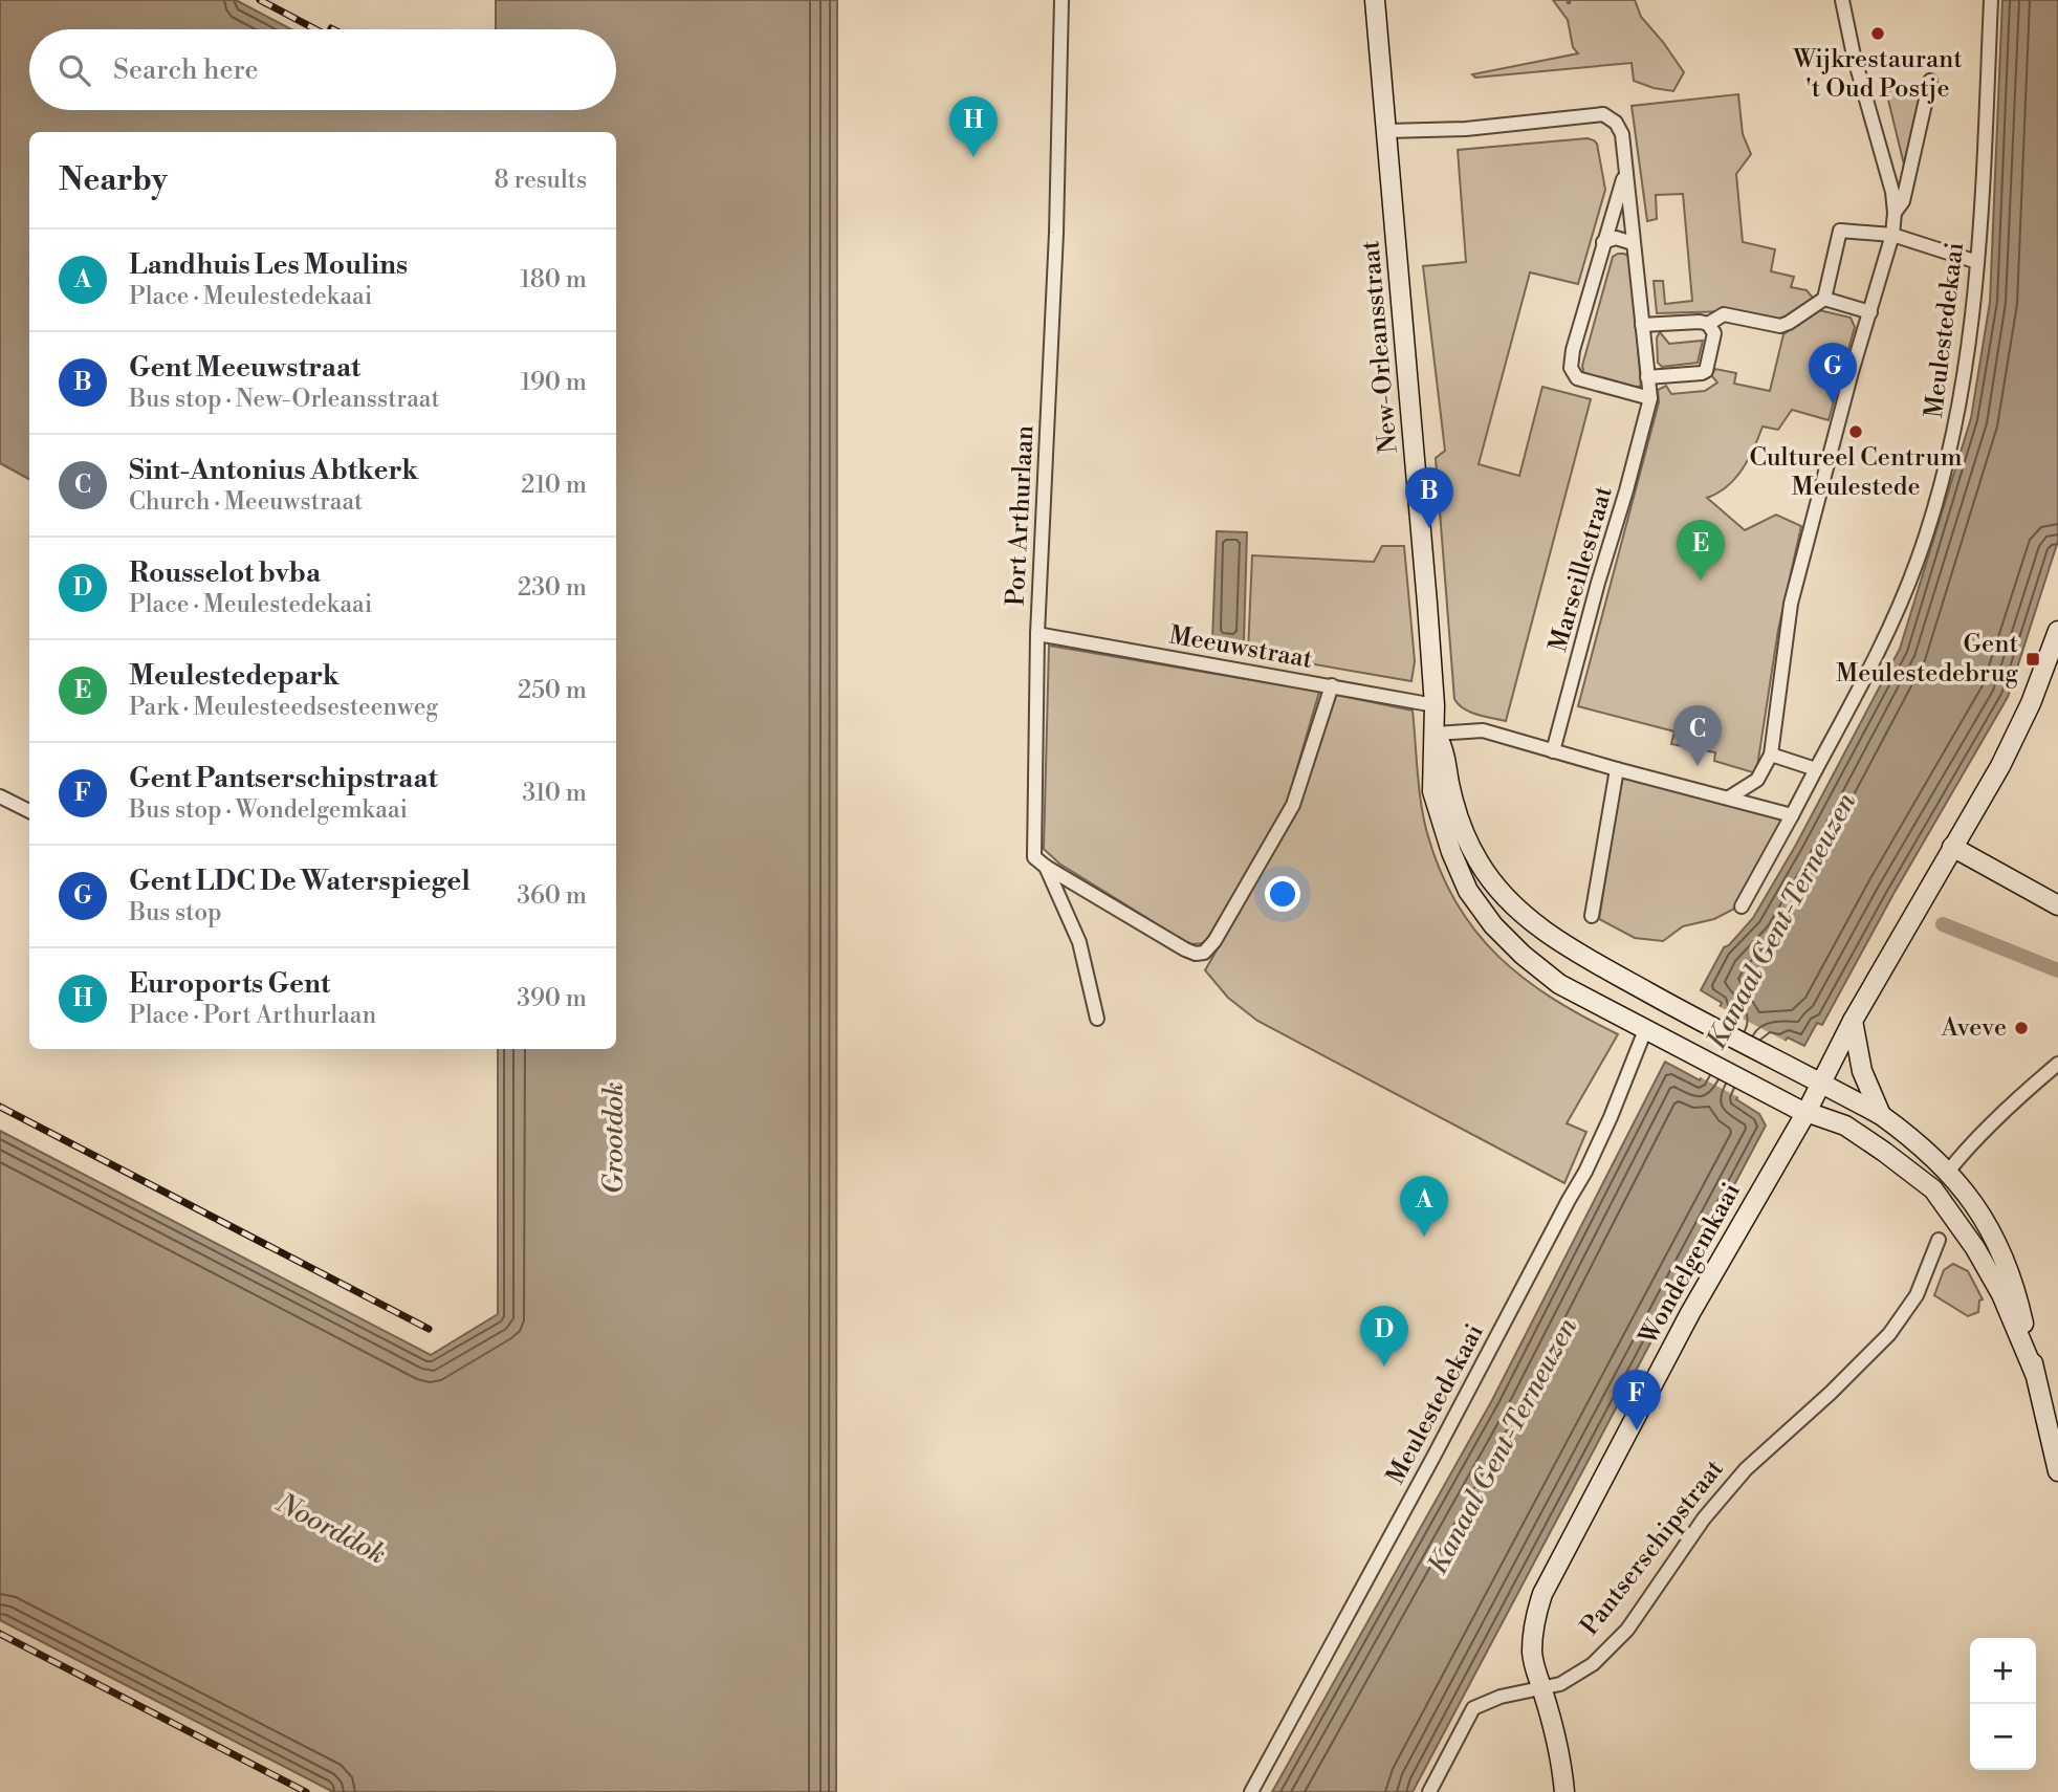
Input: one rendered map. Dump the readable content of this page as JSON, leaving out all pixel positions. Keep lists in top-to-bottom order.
{
  "streets": {
    "main road": ["New-Orleansstraat", "Wondelgemkaai"],
    "street": [
      "Meulestedekaai",
      "Port Arthurlaan",
      "Marseillestraat",
      "Meeuwstraat",
      "Pantserschipstraat"
    ]
  },
  "crossings": [
    ["Meulestedekaai", "New-Orleansstraat"],
    ["New-Orleansstraat", "Marseillestraat"],
    ["New-Orleansstraat", "Meeuwstraat"],
    ["New-Orleansstraat", "Wondelgemkaai"],
    ["Port Arthurlaan", "Meeuwstraat"],
    ["Wondelgemkaai", "Pantserschipstraat"]
  ],
  "water": ["Kanaal Gent-Terneuzen", "Grootdok", "Noorddok"],
  "places": {
    "other": ["Wijkrestaurant 't Oud Postje", "Cultureel Centrum Meulestede", "Aveve"],
    "transit": ["Gent Meulestedebrug"]
  },
  "page": {
    "search": "Search here",
    "pins": [
      "H",
      "G",
      "B",
      "E",
      "C",
      "A",
      "D",
      "F"
    ],
    "heading": ["Nearby", "8 results"],
    "list": [
      {
        "mark": "A",
        "name": "Landhuis Les Moulins",
        "note": "Place · Meulestedekaai",
        "value": "180 m"
      },
      {
        "mark": "B",
        "name": "Gent Meeuwstraat",
        "note": "Bus stop · New-Orleansstraat",
        "value": "190 m"
      },
      {
        "mark": "C",
        "name": "Sint-Antonius Abtkerk",
        "note": "Church · Meeuwstraat",
        "value": "210 m"
      },
      {
        "mark": "D",
        "name": "Rousselot bvba",
        "note": "Place · Meulestedekaai",
        "value": "230 m"
      },
      {
        "mark": "E",
        "name": "Meulestedepark",
        "note": "Park · Meulesteedsesteenweg",
        "value": "250 m"
      },
      {
        "mark": "F",
        "name": "Gent Pantserschipstraat",
        "note": "Bus stop · Wondelgemkaai",
        "value": "310 m"
      },
      {
        "mark": "G",
        "name": "Gent LDC De Waterspiegel",
        "note": "Bus stop",
        "value": "360 m"
      },
      {
        "mark": "H",
        "name": "Euroports Gent",
        "note": "Place · Port Arthurlaan",
        "value": "390 m"
      }
    ],
    "map_buttons": ["+", "−"]
  }
}
